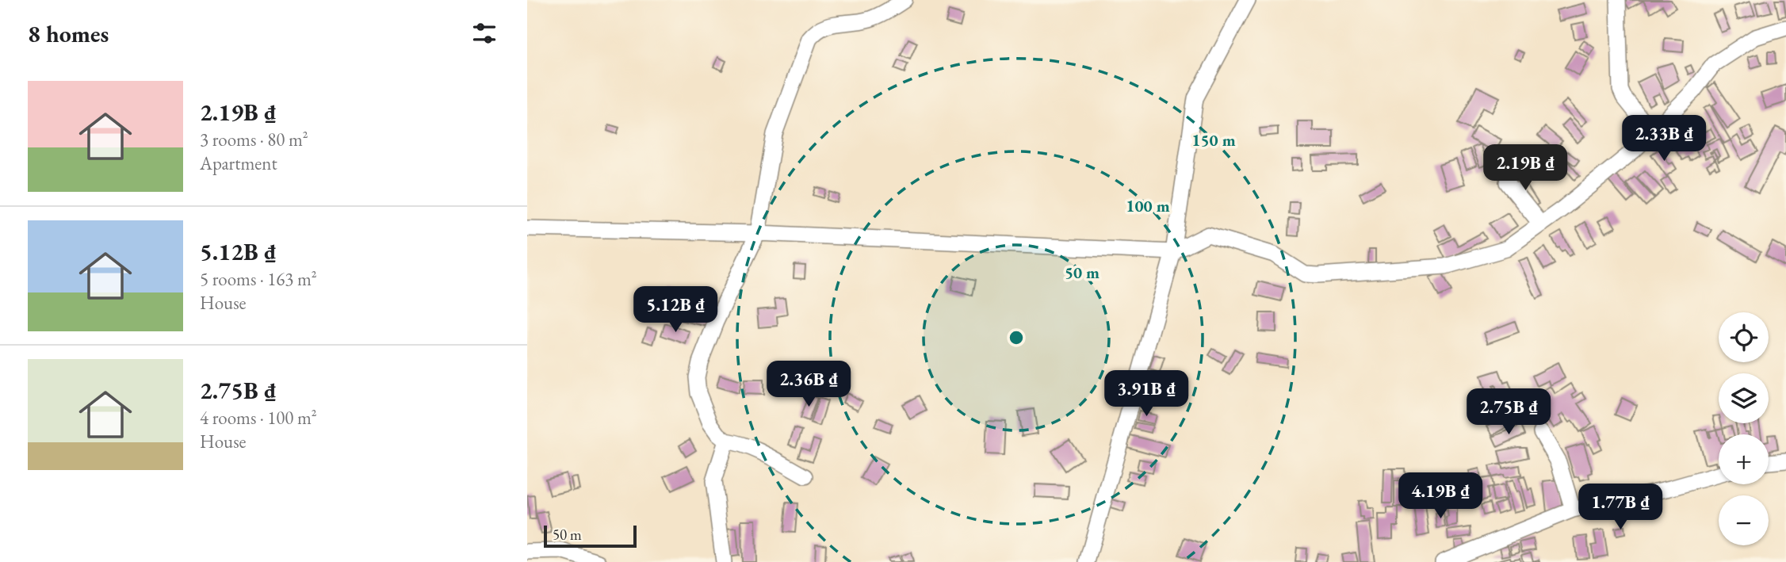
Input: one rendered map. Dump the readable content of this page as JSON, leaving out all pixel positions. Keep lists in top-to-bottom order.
{
  "scale_bar": "50 m",
  "page": {
    "heading": "8 homes",
    "list": [
      {
        "name": "2.19B ₫",
        "note": "3 rooms · 80 m² · Apartment"
      },
      {
        "name": "5.12B ₫",
        "note": "5 rooms · 163 m² · House"
      },
      {
        "name": "2.75B ₫",
        "note": "4 rooms · 100 m² · House"
      }
    ],
    "price": [
      "2.33B ₫",
      "2.19B ₫",
      "5.12B ₫",
      "2.36B ₫",
      "3.91B ₫",
      "2.75B ₫",
      "4.19B ₫",
      "1.77B ₫"
    ],
    "map_buttons": ["+", "−"],
    "scale": "50 m"
  },
  "rings": ["150 m", "100 m", "50 m"]
}
